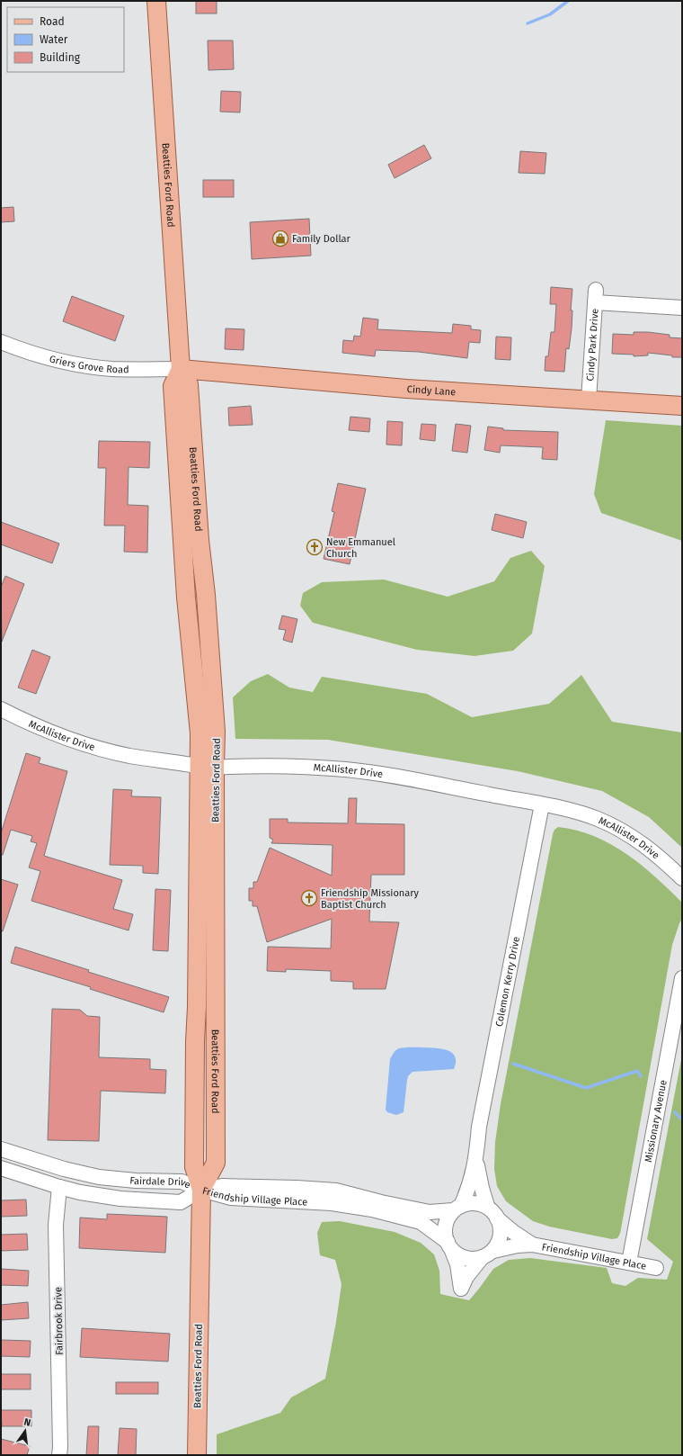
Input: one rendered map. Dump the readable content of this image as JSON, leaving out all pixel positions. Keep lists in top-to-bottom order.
{
  "streets": {
    "main road": ["Beatties Ford Road", "Cindy Lane"],
    "street": [
      "Cindy Park Drive",
      "Griers Grove Road",
      "McAllister Drive",
      "Colemon Kerry Drive",
      "Missionary Avenue",
      "Fairdale Drive",
      "Friendship Village Place",
      "Fairbrook Drive"
    ]
  },
  "crossings": [
    ["Beatties Ford Road", "Griers Grove Road"],
    ["Beatties Ford Road", "Cindy Lane"],
    ["Beatties Ford Road", "McAllister Drive"],
    ["Beatties Ford Road", "Fairdale Drive"],
    ["Beatties Ford Road", "Friendship Village Place"],
    ["Cindy Park Drive", "Cindy Lane"],
    ["Griers Grove Road", "Cindy Lane"],
    ["McAllister Drive", "Colemon Kerry Drive"],
    ["Colemon Kerry Drive", "Friendship Village Place"],
    ["Missionary Avenue", "Friendship Village Place"],
    ["Fairdale Drive", "Friendship Village Place"],
    ["Fairdale Drive", "Fairbrook Drive"]
  ],
  "places": {
    "shop": ["Family Dollar"],
    "church": ["New Emmanuel Church", "Friendship Missionary Baptist Church"]
  },
  "legend": ["Road", "Water", "Building"],
  "north": "top"
}
